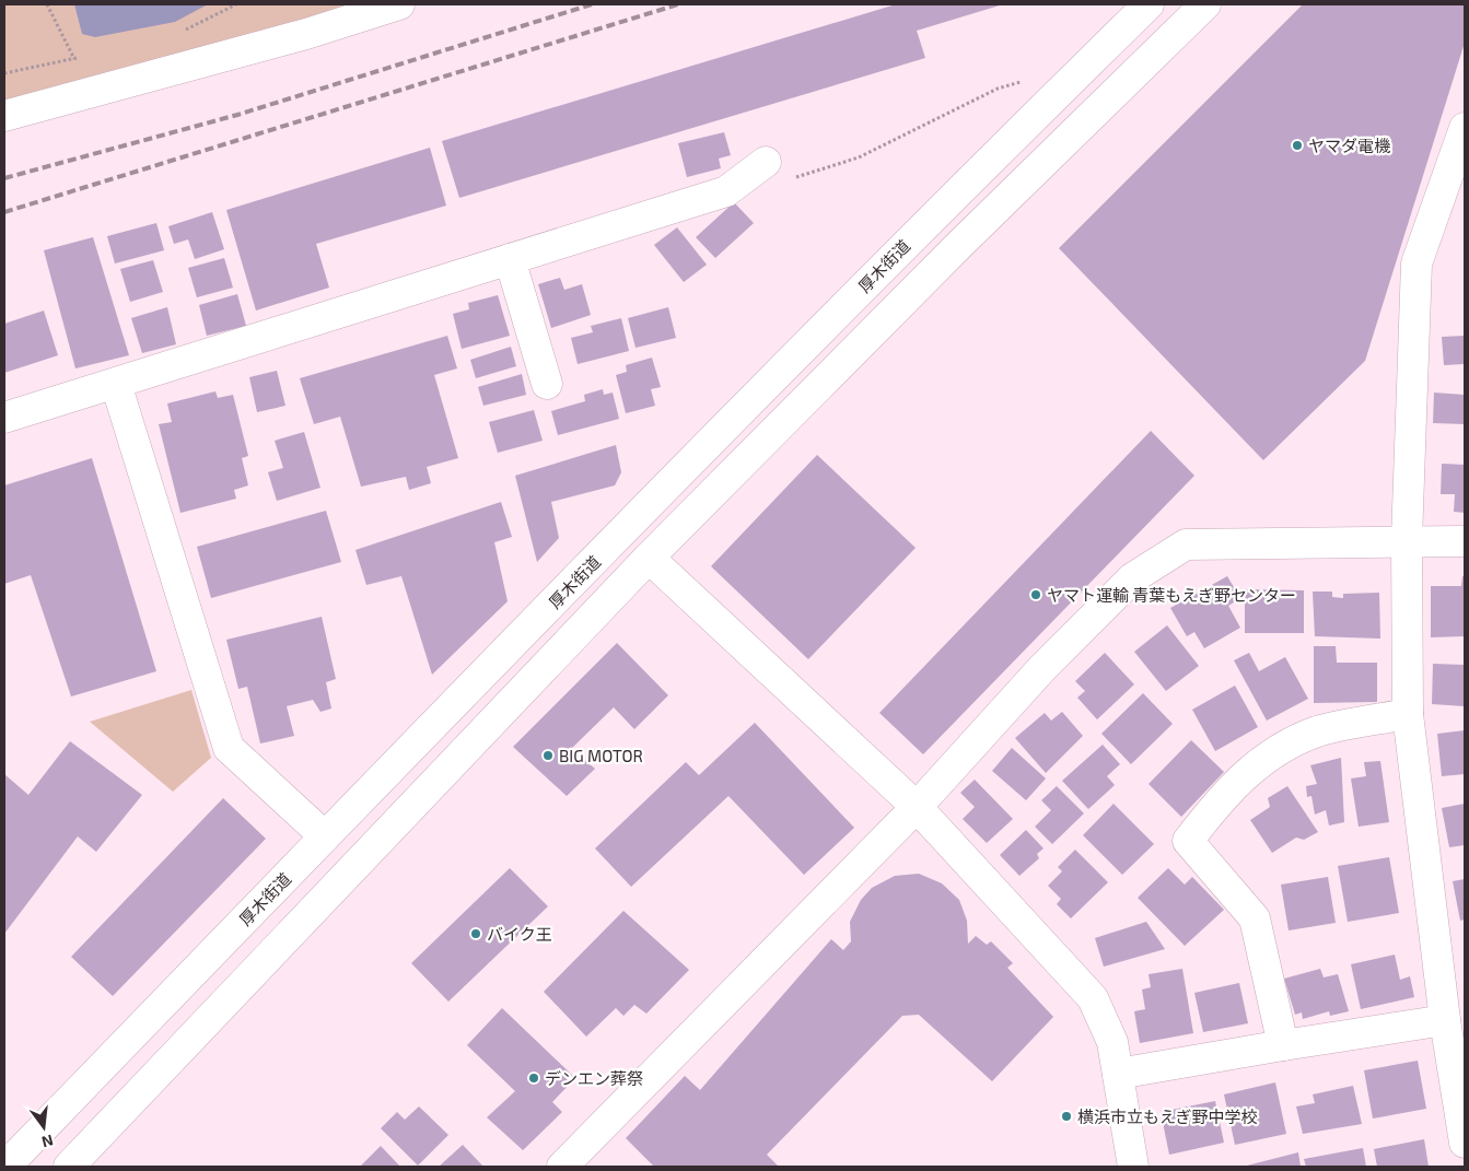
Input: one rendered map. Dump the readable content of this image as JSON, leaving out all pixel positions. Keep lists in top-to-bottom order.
{
  "streets": {
    "main road": ["厚木街道"]
  },
  "places": [
    "ヤマダ電機",
    "ヤマト運輸 青葉もえぎ野センター",
    "BIG MOTOR",
    "バイク王",
    "デンエン葬祭",
    "横浜市立もえぎ野中学校"
  ],
  "north": "bottom"
}
